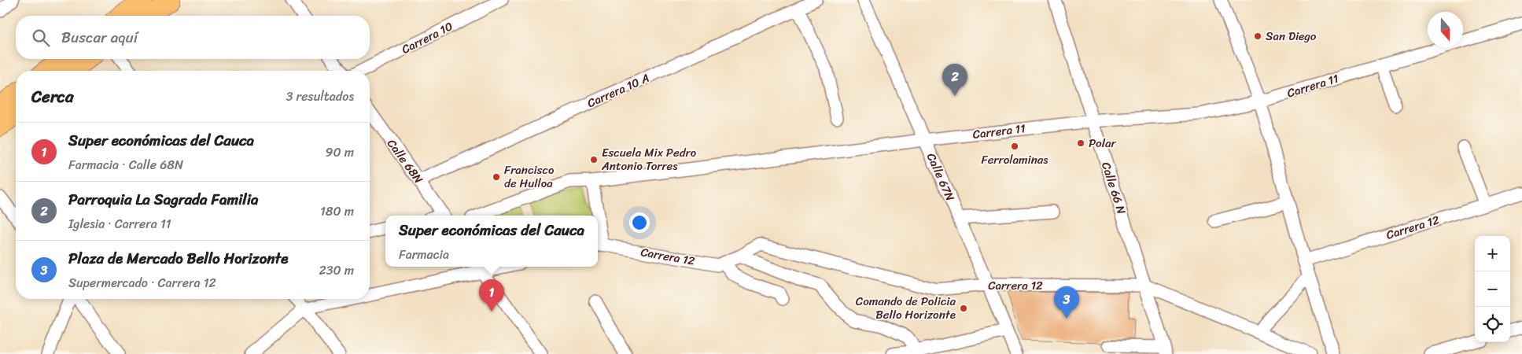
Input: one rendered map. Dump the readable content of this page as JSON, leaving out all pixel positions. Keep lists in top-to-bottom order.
{
  "streets": {
    "street": [
      "Carrera 10",
      "Carrera 11",
      "Carrera 10 A",
      "Calle 68N",
      "Calle 67N",
      "Calle 66 N",
      "Carrera 12"
    ]
  },
  "crossings": [
    ["Carrera 11", "Calle 67N"],
    ["Carrera 11", "Calle 66 N"],
    ["Carrera 10 A", "Calle 68N"],
    ["Calle 67N", "Carrera 12"],
    ["Calle 66 N", "Carrera 12"]
  ],
  "places": [
    "San Diego",
    "Polar",
    "Ferrolaminas",
    "Escuela Mix Pedro Antonio Torres",
    "Francisco de Hulloa",
    "Comando de Policia Bello Horizonte"
  ],
  "north": "bottom",
  "page": {
    "search": "Buscar aquí",
    "pins": ["2", "1", "3"],
    "heading": ["Cerca", "3 resultados"],
    "list": [
      {
        "mark": "1",
        "name": "Super económicas del Cauca",
        "note": "Farmacia · Calle 68N",
        "value": "90 m"
      },
      {
        "mark": "2",
        "name": "Parroquia La Sagrada Familia",
        "note": "Iglesia · Carrera 11",
        "value": "180 m"
      },
      {
        "mark": "3",
        "name": "Plaza de Mercado Bello Horizonte",
        "note": "Supermercado · Carrera 12",
        "value": "230 m"
      }
    ],
    "popup": ["Super económicas del Cauca", "Farmacia"],
    "map_buttons": ["+", "−"]
  }
}
